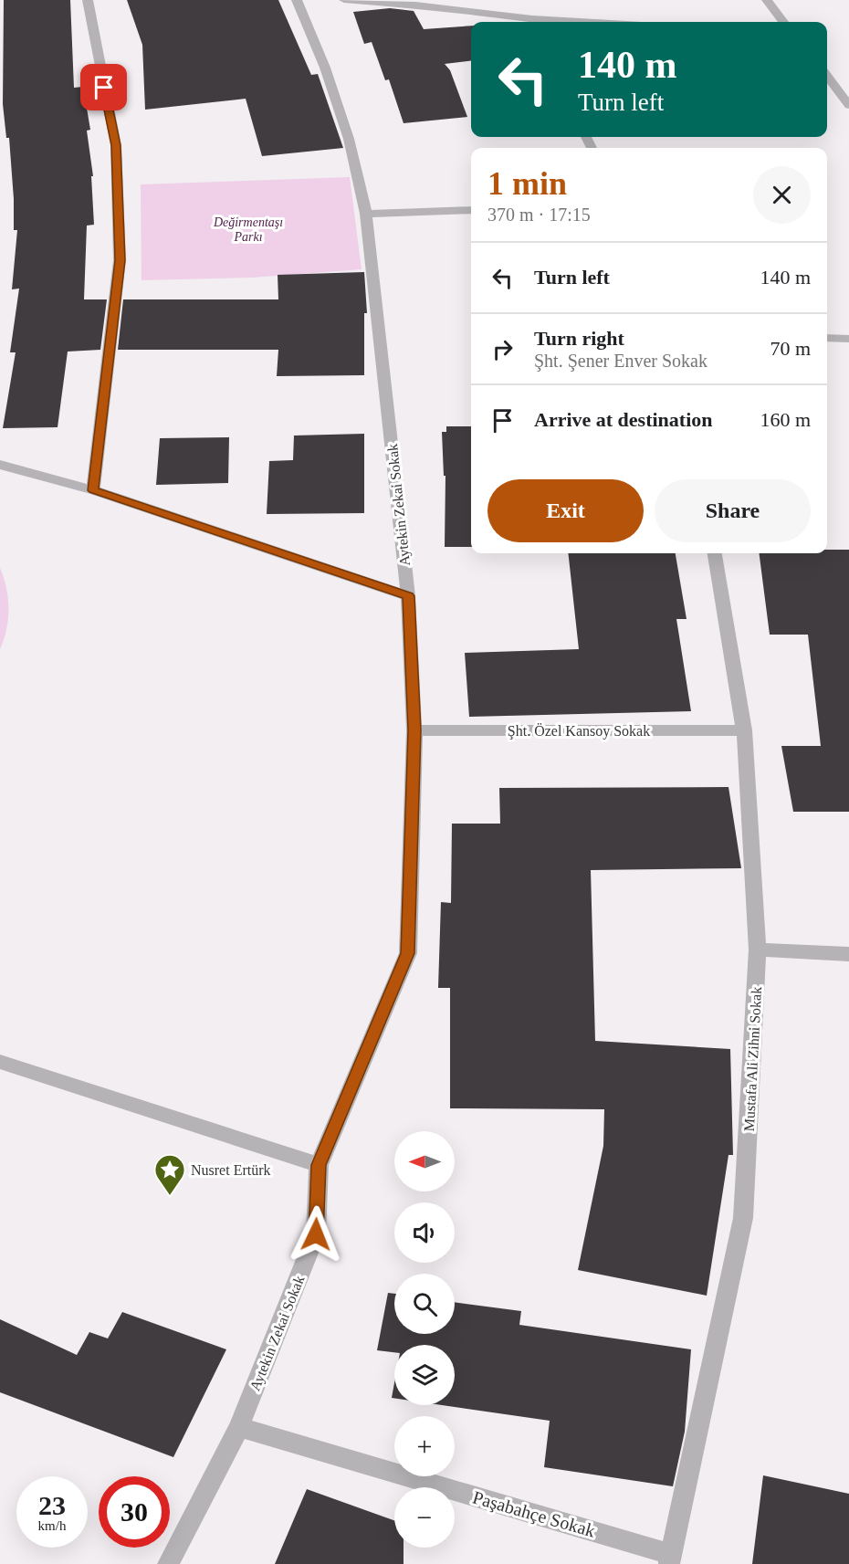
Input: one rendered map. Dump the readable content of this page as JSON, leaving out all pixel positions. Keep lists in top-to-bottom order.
{
  "streets": {
    "street": [
      "Aytekin Zekai Sokak",
      "Şht. Özel Kansoy Sokak",
      "Mustafa Ali Zihni Sokak",
      "Paşabahçe Sokak"
    ]
  },
  "crossings": [
    ["Aytekin Zekai Sokak", "Şht. Özel Kansoy Sokak"],
    ["Aytekin Zekai Sokak", "Paşabahçe Sokak"],
    ["Şht. Özel Kansoy Sokak", "Mustafa Ali Zihni Sokak"],
    ["Mustafa Ali Zihni Sokak", "Paşabahçe Sokak"]
  ],
  "parks": ["Değirmentaşı Parkı"],
  "places": {
    "place": ["Nusret Ertürk"]
  },
  "north": "left",
  "page": {
    "turn": ["140 m", "Turn left"],
    "heading": ["1 min", "370 m · 17:15"],
    "list": [
      {
        "name": "Turn left",
        "value": "140 m"
      },
      {
        "name": "Turn right",
        "note": "Şht. Şener Enver Sokak",
        "value": "70 m"
      },
      {
        "name": "Arrive at destination",
        "value": "160 m"
      }
    ],
    "buttons": ["Exit", "Share"],
    "map_buttons": ["+", "−"],
    "speed": "23 km/h",
    "limit": "30"
  }
}
